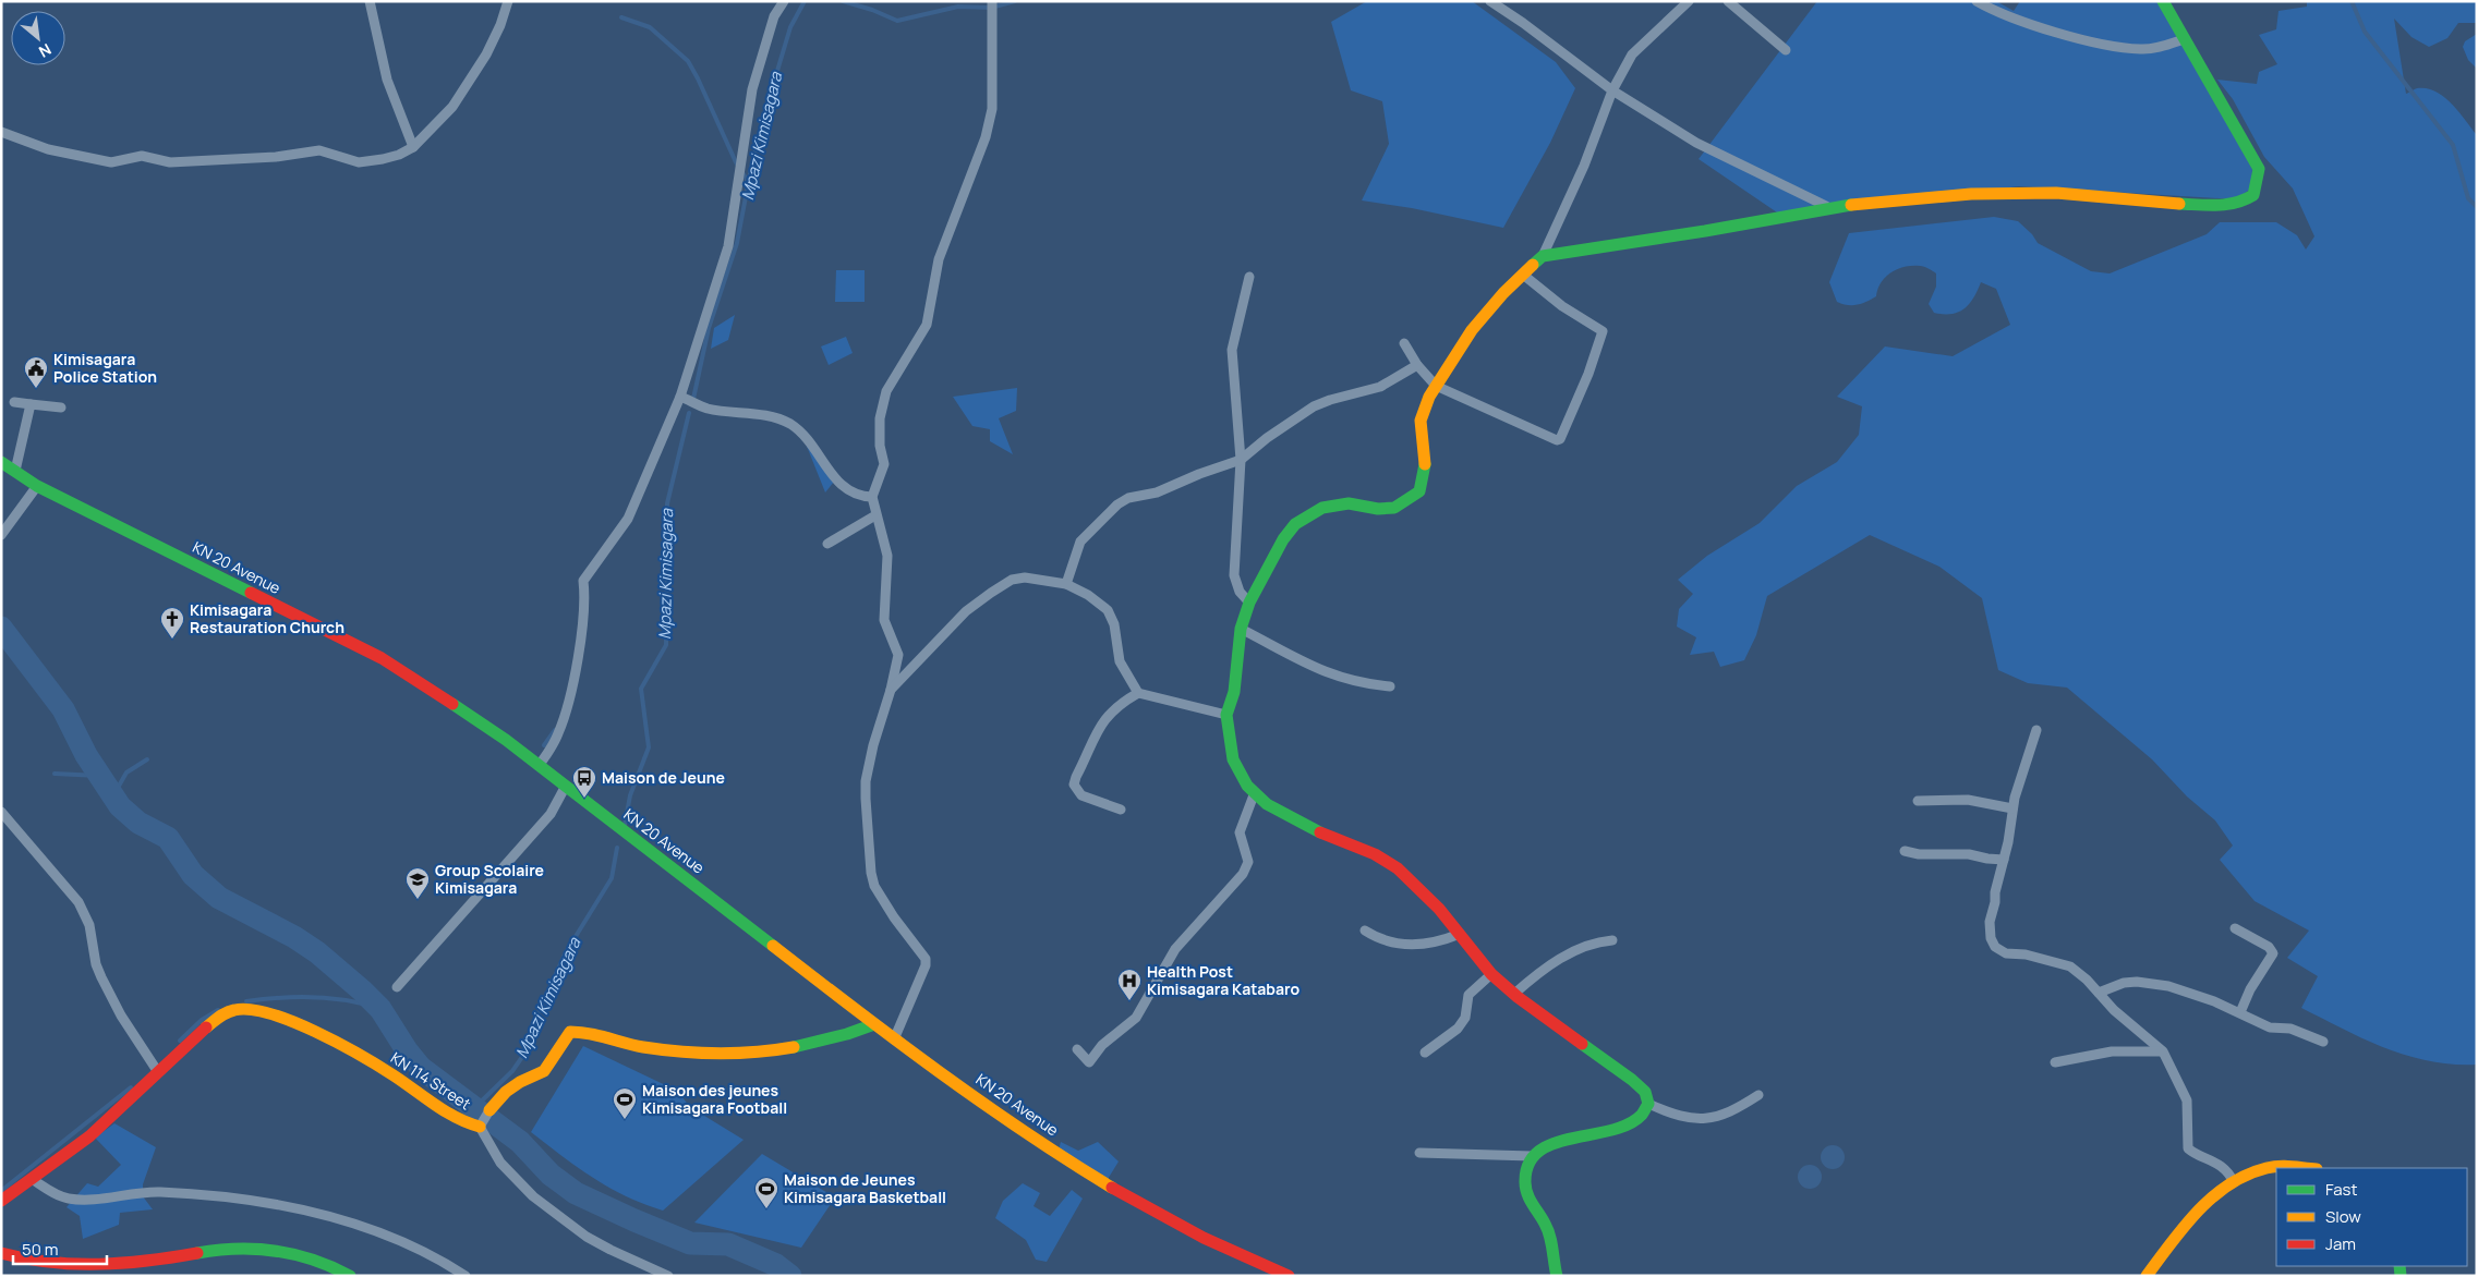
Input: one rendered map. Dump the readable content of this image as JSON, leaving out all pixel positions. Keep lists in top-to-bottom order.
{
  "streets": {
    "street": ["KN 20 Avenue", "KN 114 Street"]
  },
  "crossings": [
    ["KN 20 Avenue", "KN 114 Street"]
  ],
  "water": ["Mpazi Kimisagara"],
  "places": {
    "public building": ["Kimisagara Police Station"],
    "church": ["Kimisagara Restauration Church"],
    "bus stop": ["Maison de Jeune"],
    "school or university": ["Group Scolaire Kimisagara"],
    "hospital": ["Health Post Kimisagara Katabaro"],
    "sports": ["Maison des jeunes Kimisagara Football", "Maison de Jeunes Kimisagara Basketball"]
  },
  "legend": ["Fast", "Slow", "Jam"],
  "scale_bar": "50 m",
  "north": "bottom right"
}
